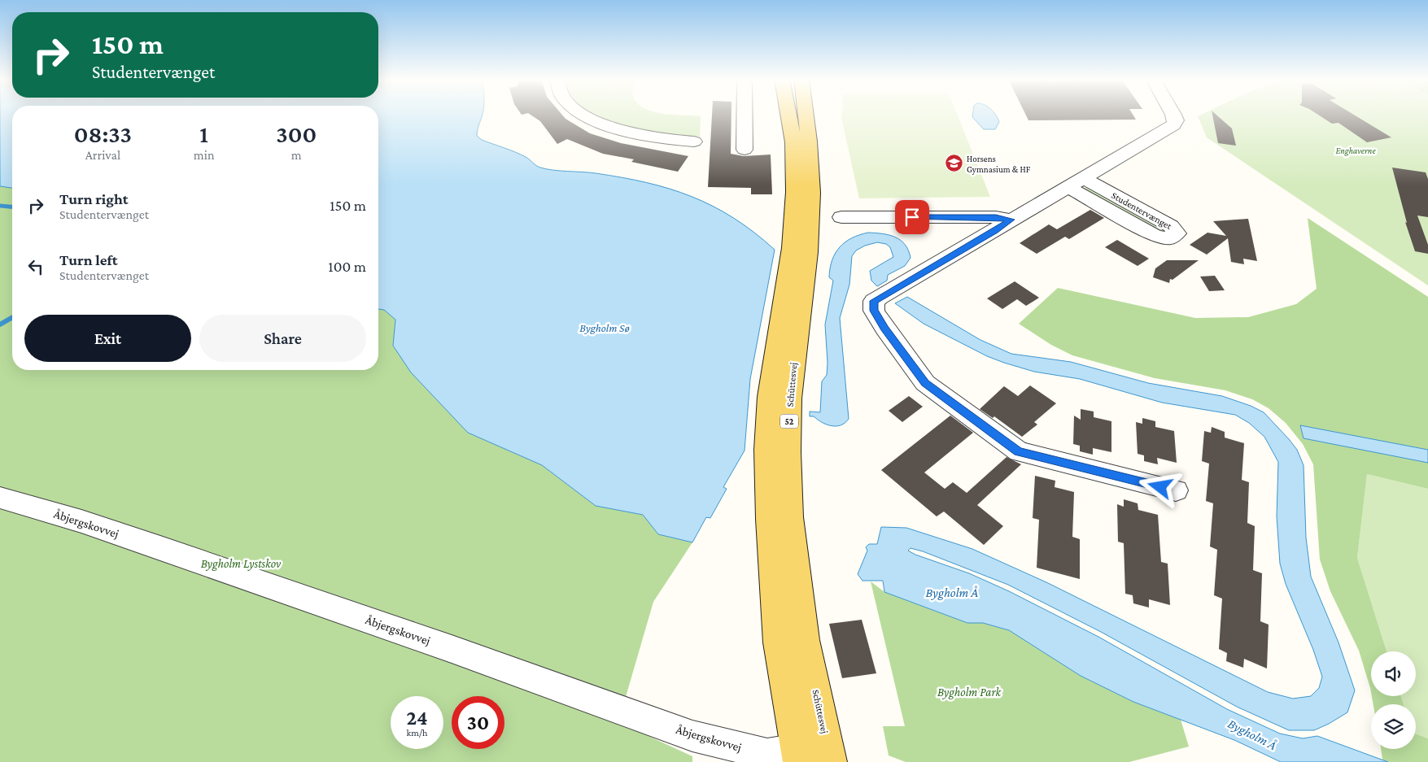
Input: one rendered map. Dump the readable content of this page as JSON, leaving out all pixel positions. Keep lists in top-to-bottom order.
{
  "streets": {
    "main road": ["Schüttesvej", "52"],
    "street": ["Studentervænget", "Åbjergskovvej"]
  },
  "crossings": [
    ["Schüttesvej", "Åbjergskovvej"]
  ],
  "water": ["Bygholm Sø", "Bygholm Å"],
  "parks": ["Enghaverne", "Bygholm Lystskov", "Bygholm Park"],
  "places": {
    "school or university": ["Horsens Gymnasium & HF"]
  },
  "page": {
    "turn": ["150 m", "Studentervænget"],
    "eta": [
      "08:33",
      "Arrival",
      "1",
      "min",
      "300",
      "m"
    ],
    "list": [
      {
        "name": "Turn right",
        "note": "Studentervænget",
        "value": "150 m"
      },
      {
        "name": "Turn left",
        "note": "Studentervænget",
        "value": "100 m"
      }
    ],
    "buttons": ["Exit", "Share"],
    "speed": "24 km/h",
    "limit": "30"
  }
}
